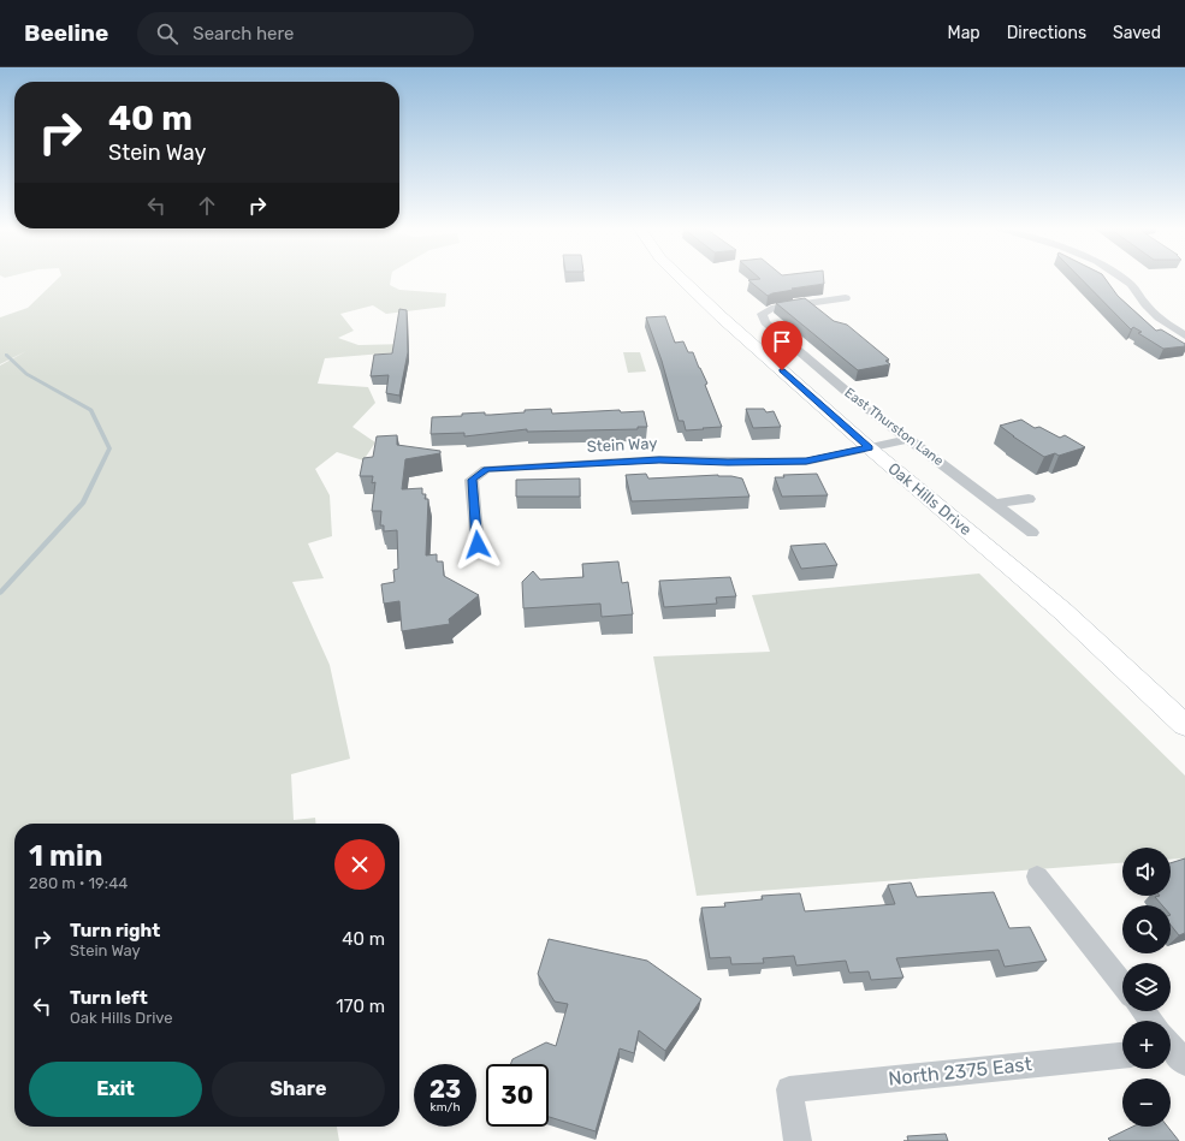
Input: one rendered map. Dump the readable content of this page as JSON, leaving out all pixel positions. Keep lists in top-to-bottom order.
{
  "streets": {
    "main road": ["Oak Hills Drive"],
    "street": ["East Thurston Lane", "Stein Way", "North 2375 East"]
  },
  "crossings": [
    ["Stein Way", "Oak Hills Drive"]
  ],
  "page": {
    "header": "Beeline",
    "search": "Search here",
    "nav": ["Map", "Directions", "Saved"],
    "turn": ["40 m", "Stein Way"],
    "heading": ["1 min", "280 m · 19:44"],
    "map_buttons": ["+", "−"],
    "list": [
      {
        "name": "Turn right",
        "note": "Stein Way",
        "value": "40 m"
      },
      {
        "name": "Turn left",
        "note": "Oak Hills Drive",
        "value": "170 m"
      }
    ],
    "buttons": ["Exit", "Share"],
    "speed": "23 km/h",
    "limit": "30"
  }
}
